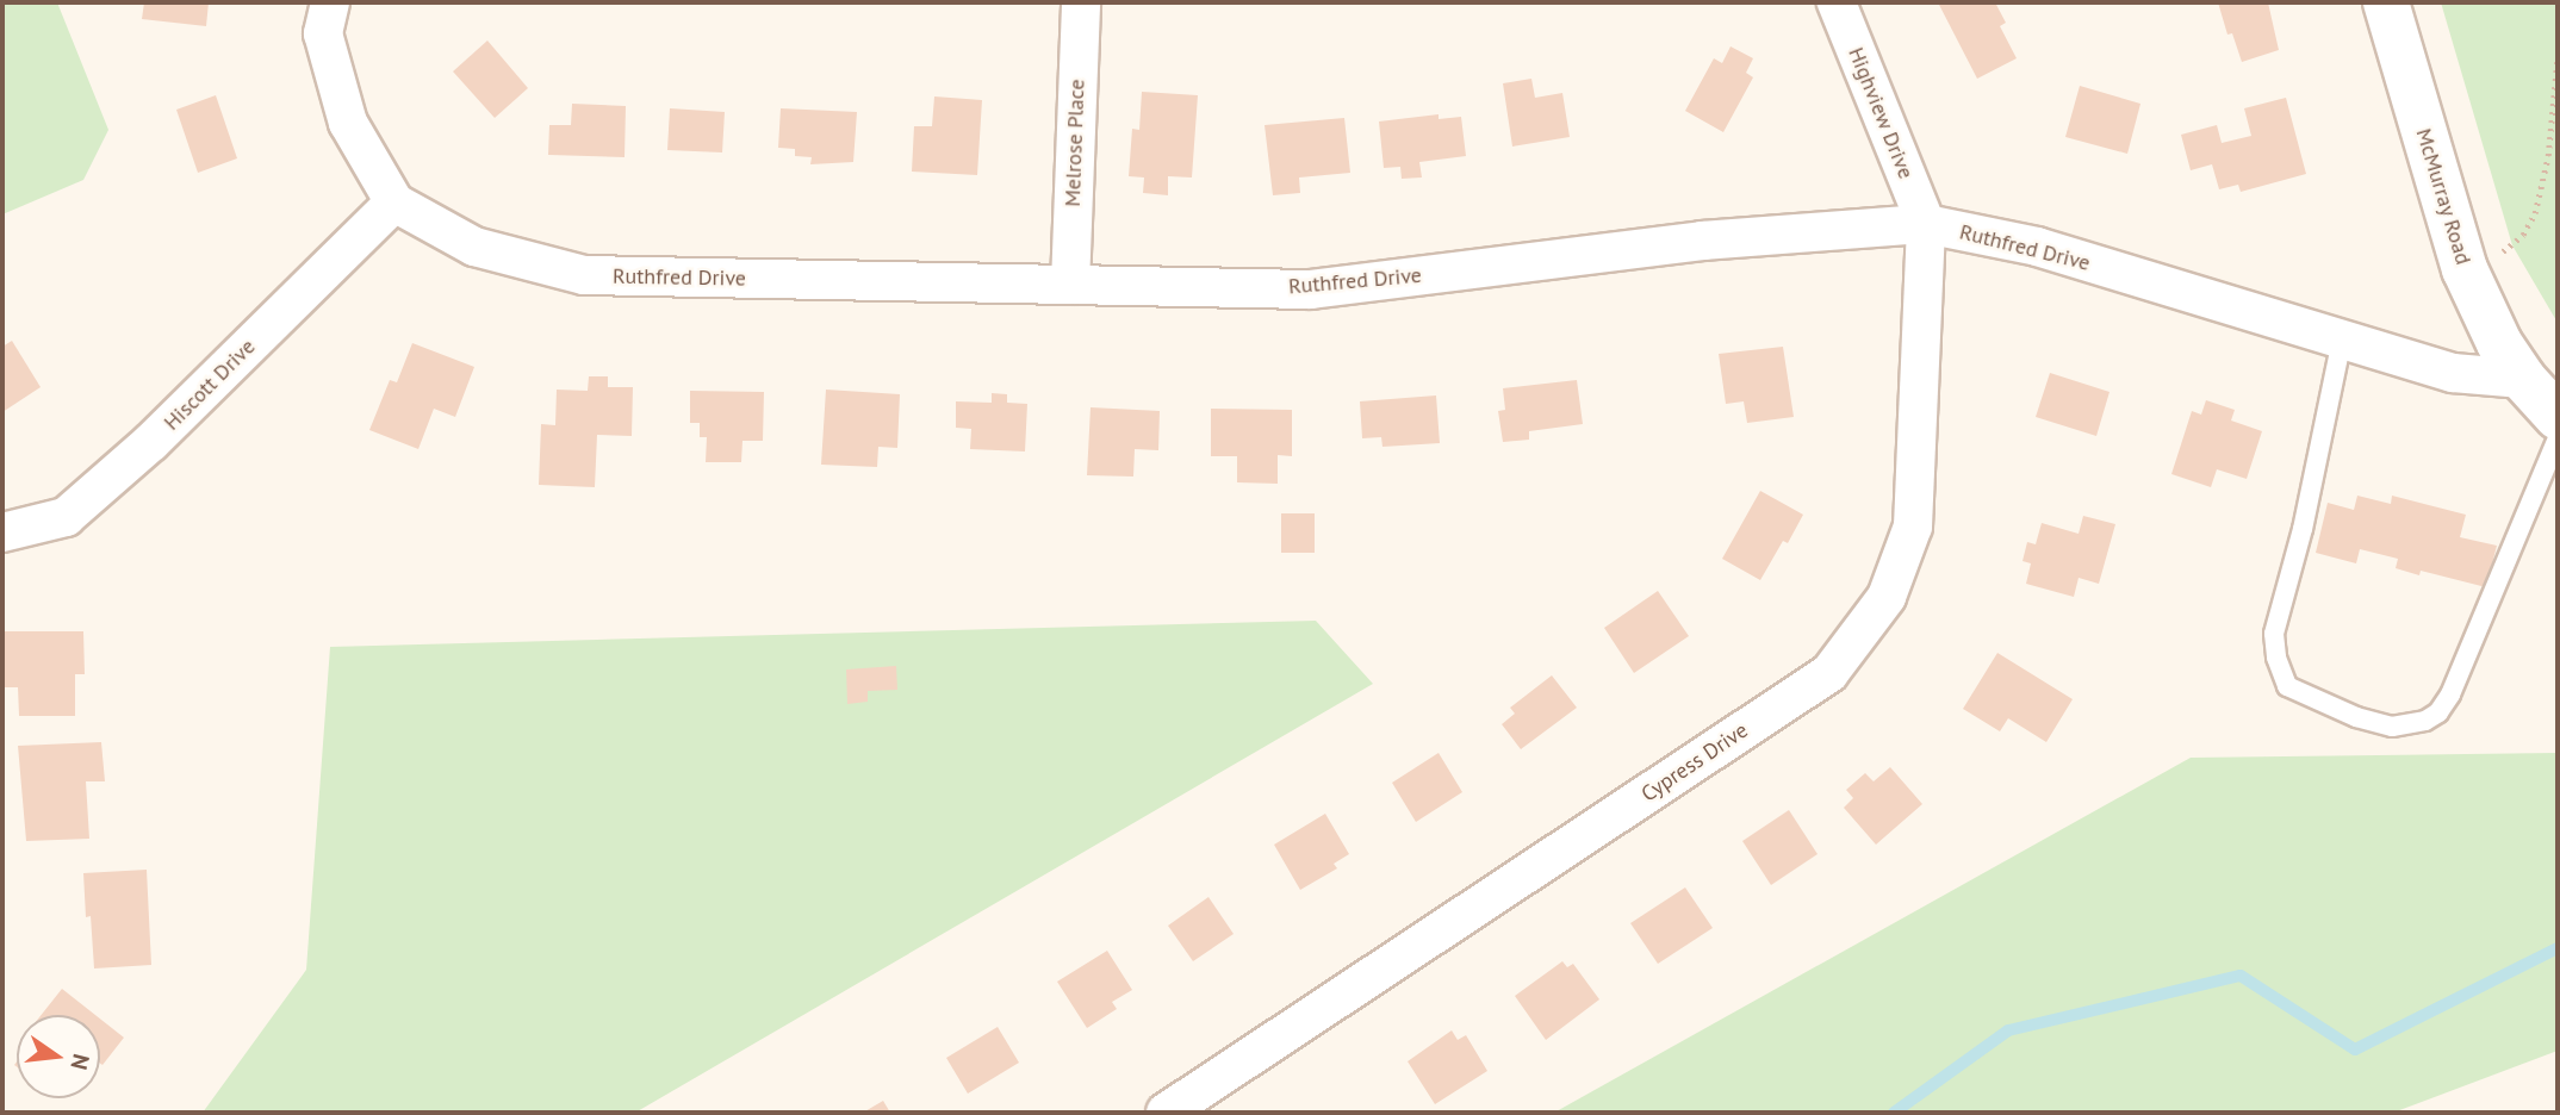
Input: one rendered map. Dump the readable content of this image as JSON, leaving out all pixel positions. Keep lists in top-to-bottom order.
{
  "streets": {
    "main road": ["McMurray Road"],
    "street": [
      "Highview Drive",
      "Melrose Place",
      "Ruthfred Drive",
      "Hiscott Drive",
      "Cypress Drive"
    ]
  },
  "crossings": [
    ["Highview Drive", "Ruthfred Drive"],
    ["Highview Drive", "Cypress Drive"],
    ["Melrose Place", "Ruthfred Drive"],
    ["McMurray Road", "Ruthfred Drive"],
    ["Ruthfred Drive", "Hiscott Drive"],
    ["Ruthfred Drive", "Cypress Drive"]
  ],
  "north": "right"
}
